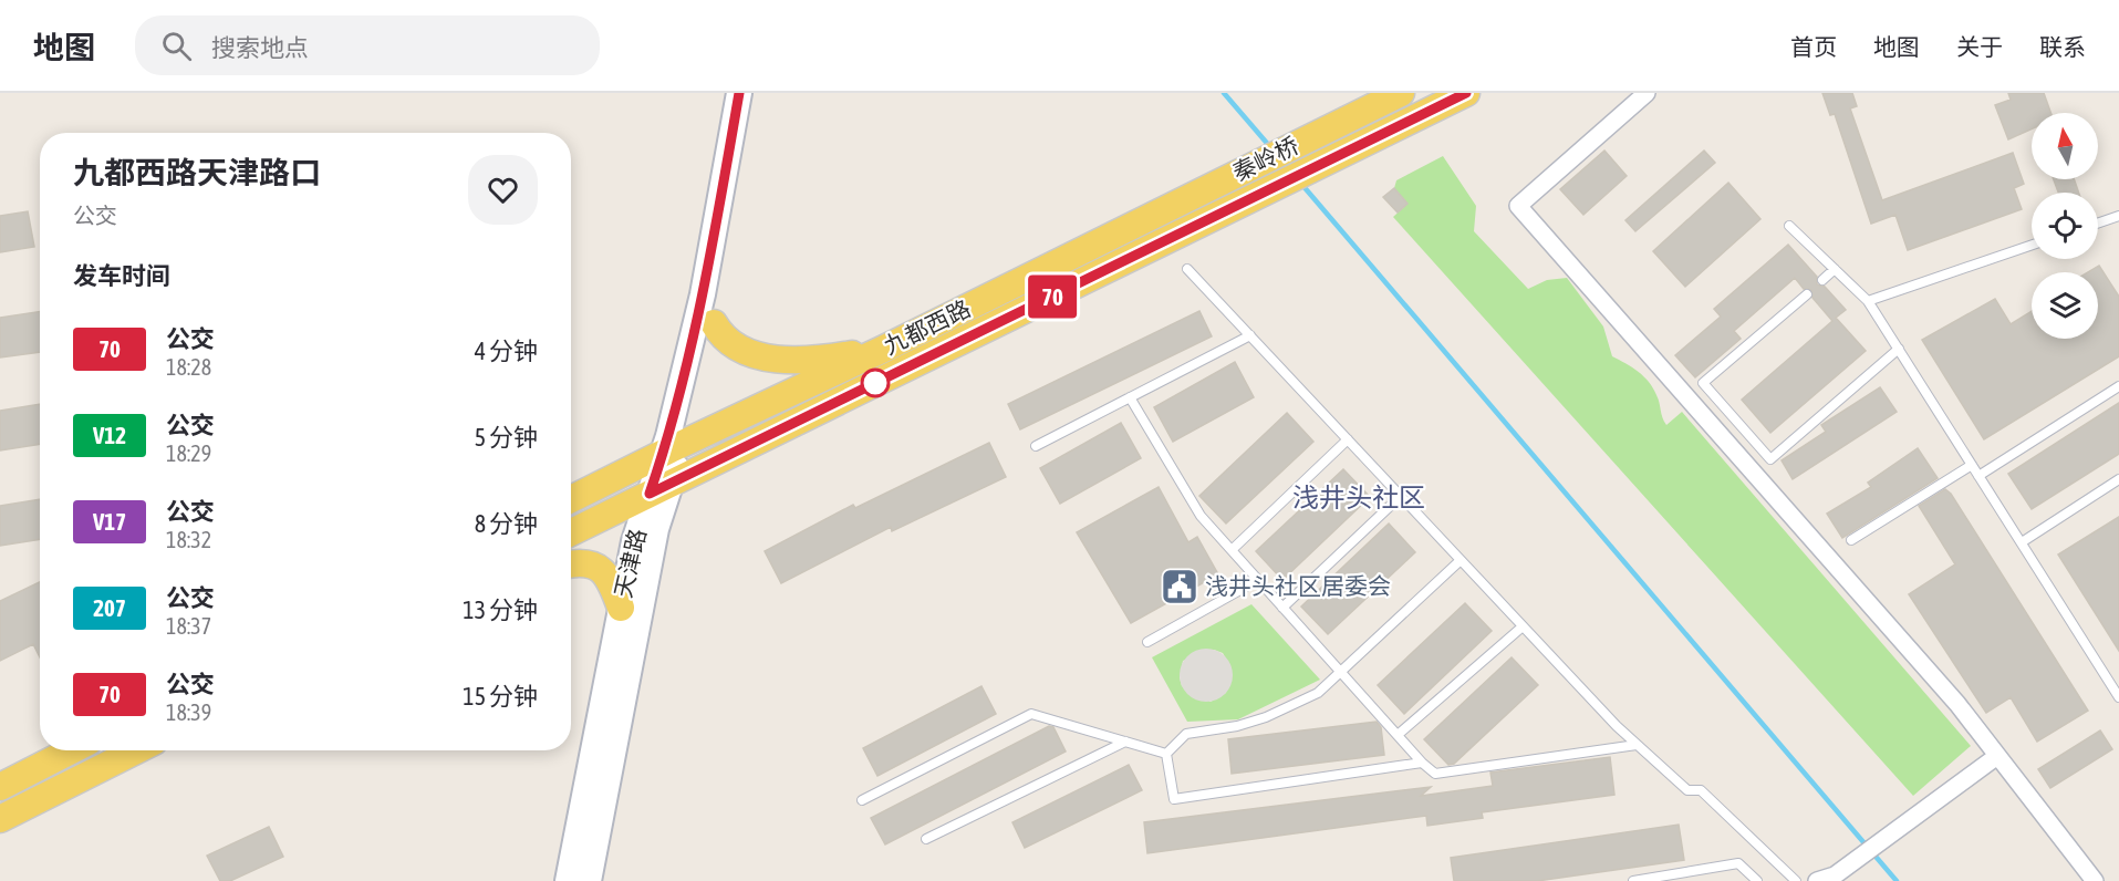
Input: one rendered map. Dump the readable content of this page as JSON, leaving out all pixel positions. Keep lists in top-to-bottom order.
{
  "streets": {
    "main road": ["秦岭桥", "九都西路", "天津路"]
  },
  "crossings": [
    ["秦岭桥", "九都西路"],
    ["九都西路", "天津路"]
  ],
  "districts": ["浅井头社区"],
  "places": {
    "public building": ["浅井头社区居委会"]
  },
  "lines": ["bus line 70"],
  "north": "top",
  "page": {
    "header": "地图",
    "search": "搜索地点",
    "nav": [
      "首页",
      "地图",
      "关于",
      "联系"
    ],
    "on_map": "70",
    "heading": [
      ["九都西路天津路口", "公交"],
      "发车时间"
    ],
    "list": [
      {
        "mark": "70",
        "name": "公交",
        "note": "18:28",
        "value": "4 分钟"
      },
      {
        "mark": "V12",
        "name": "公交",
        "note": "18:29",
        "value": "5 分钟"
      },
      {
        "mark": "V17",
        "name": "公交",
        "note": "18:32",
        "value": "8 分钟"
      },
      {
        "mark": "207",
        "name": "公交",
        "note": "18:37",
        "value": "13 分钟"
      },
      {
        "mark": "70",
        "name": "公交",
        "note": "18:39",
        "value": "15 分钟"
      }
    ]
  }
}
